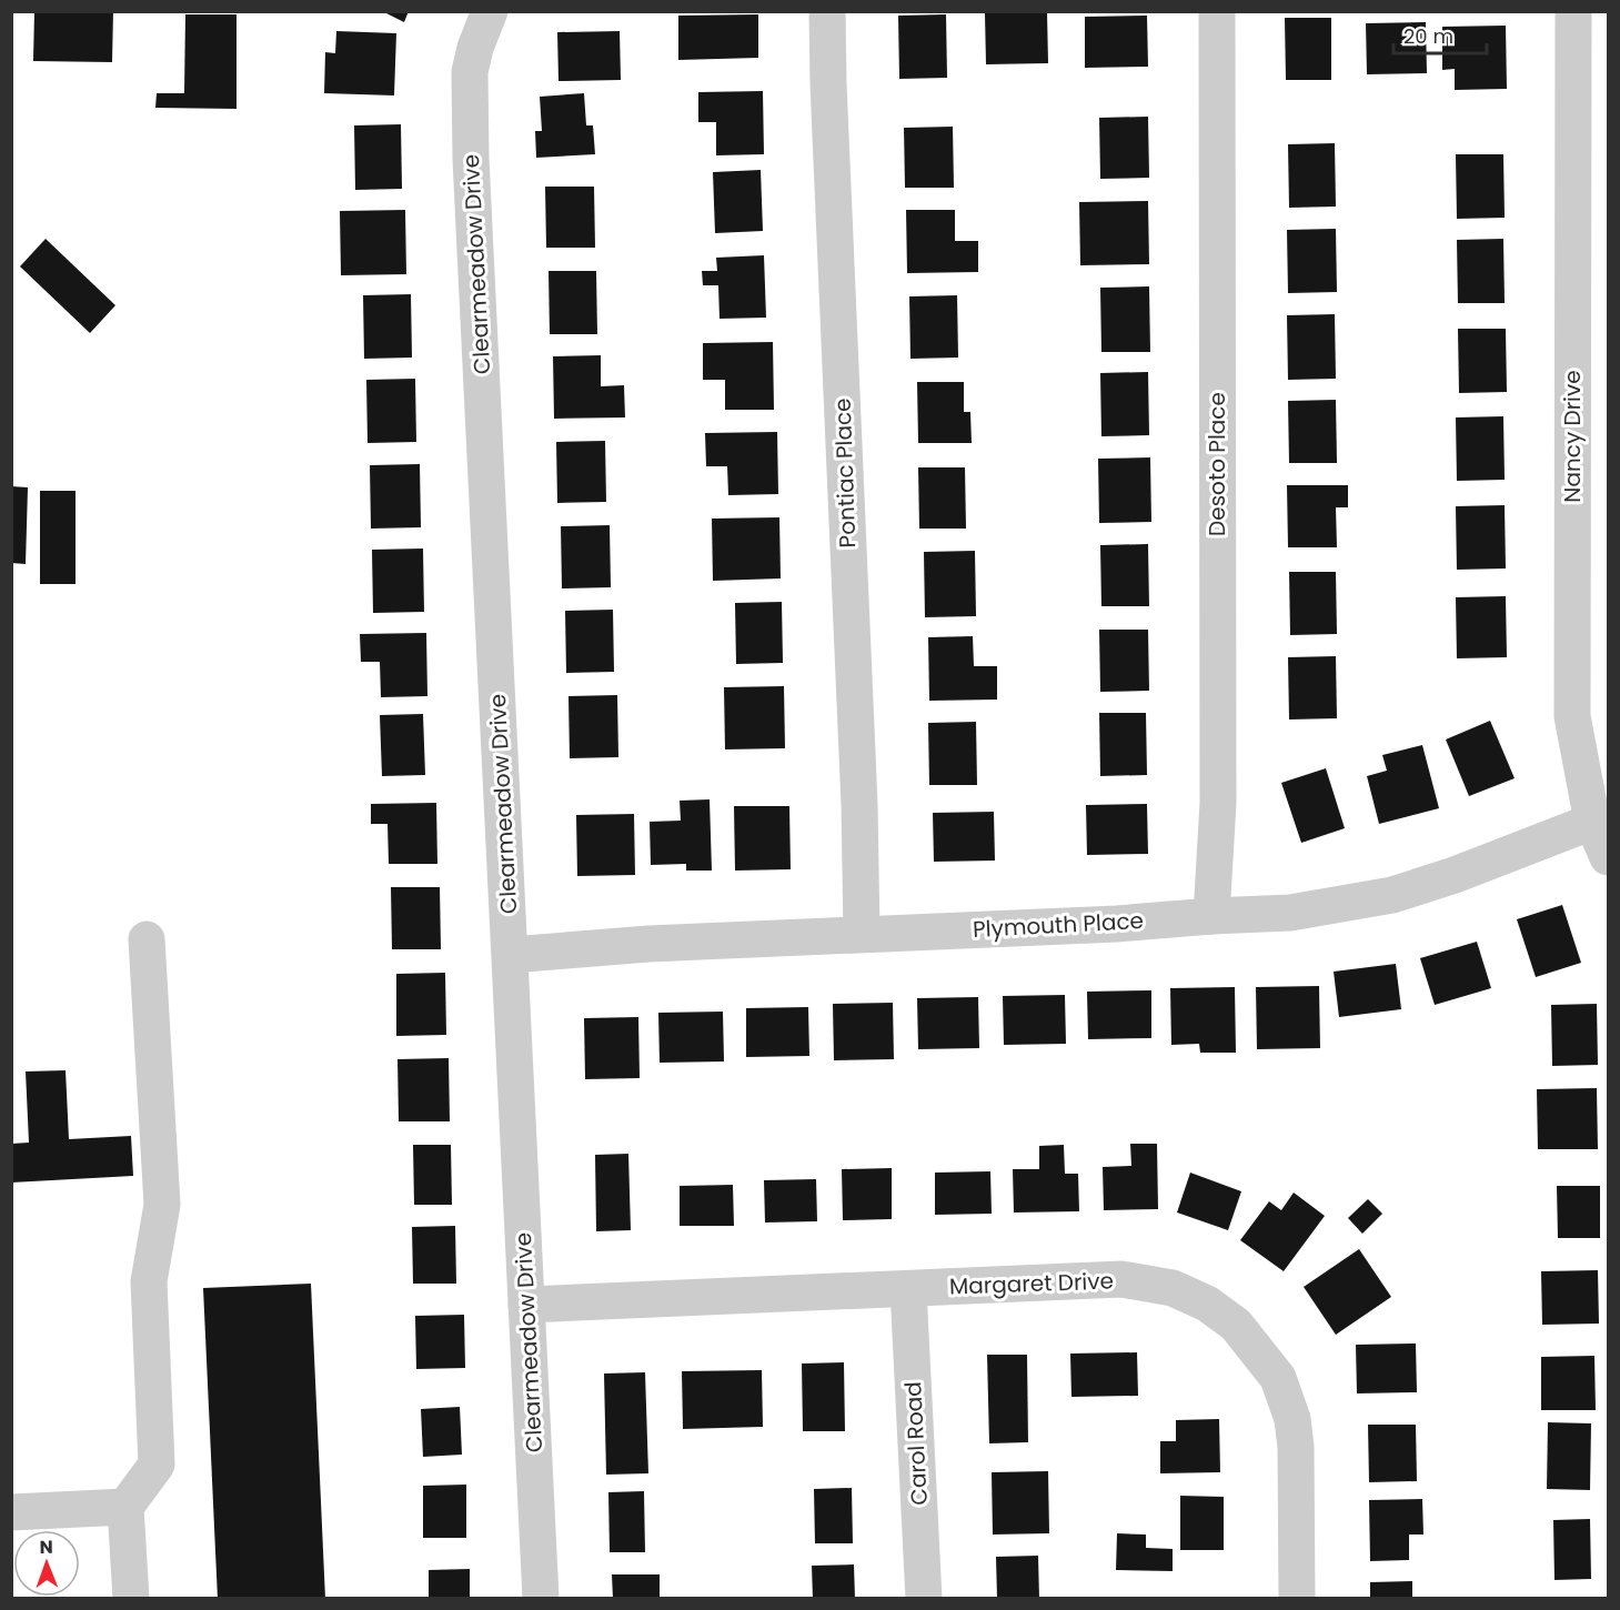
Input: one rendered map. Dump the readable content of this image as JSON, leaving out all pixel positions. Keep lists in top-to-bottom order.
{
  "streets": {
    "street": [
      "Clearmeadow Drive",
      "Nancy Drive",
      "Desoto Place",
      "Pontiac Place",
      "Plymouth Place",
      "Margaret Drive",
      "Carol Road"
    ]
  },
  "crossings": [
    ["Clearmeadow Drive", "Plymouth Place"],
    ["Clearmeadow Drive", "Margaret Drive"],
    ["Nancy Drive", "Plymouth Place"],
    ["Desoto Place", "Plymouth Place"],
    ["Pontiac Place", "Plymouth Place"],
    ["Margaret Drive", "Carol Road"]
  ],
  "scale_bar": "20 m",
  "north": "top"
}
